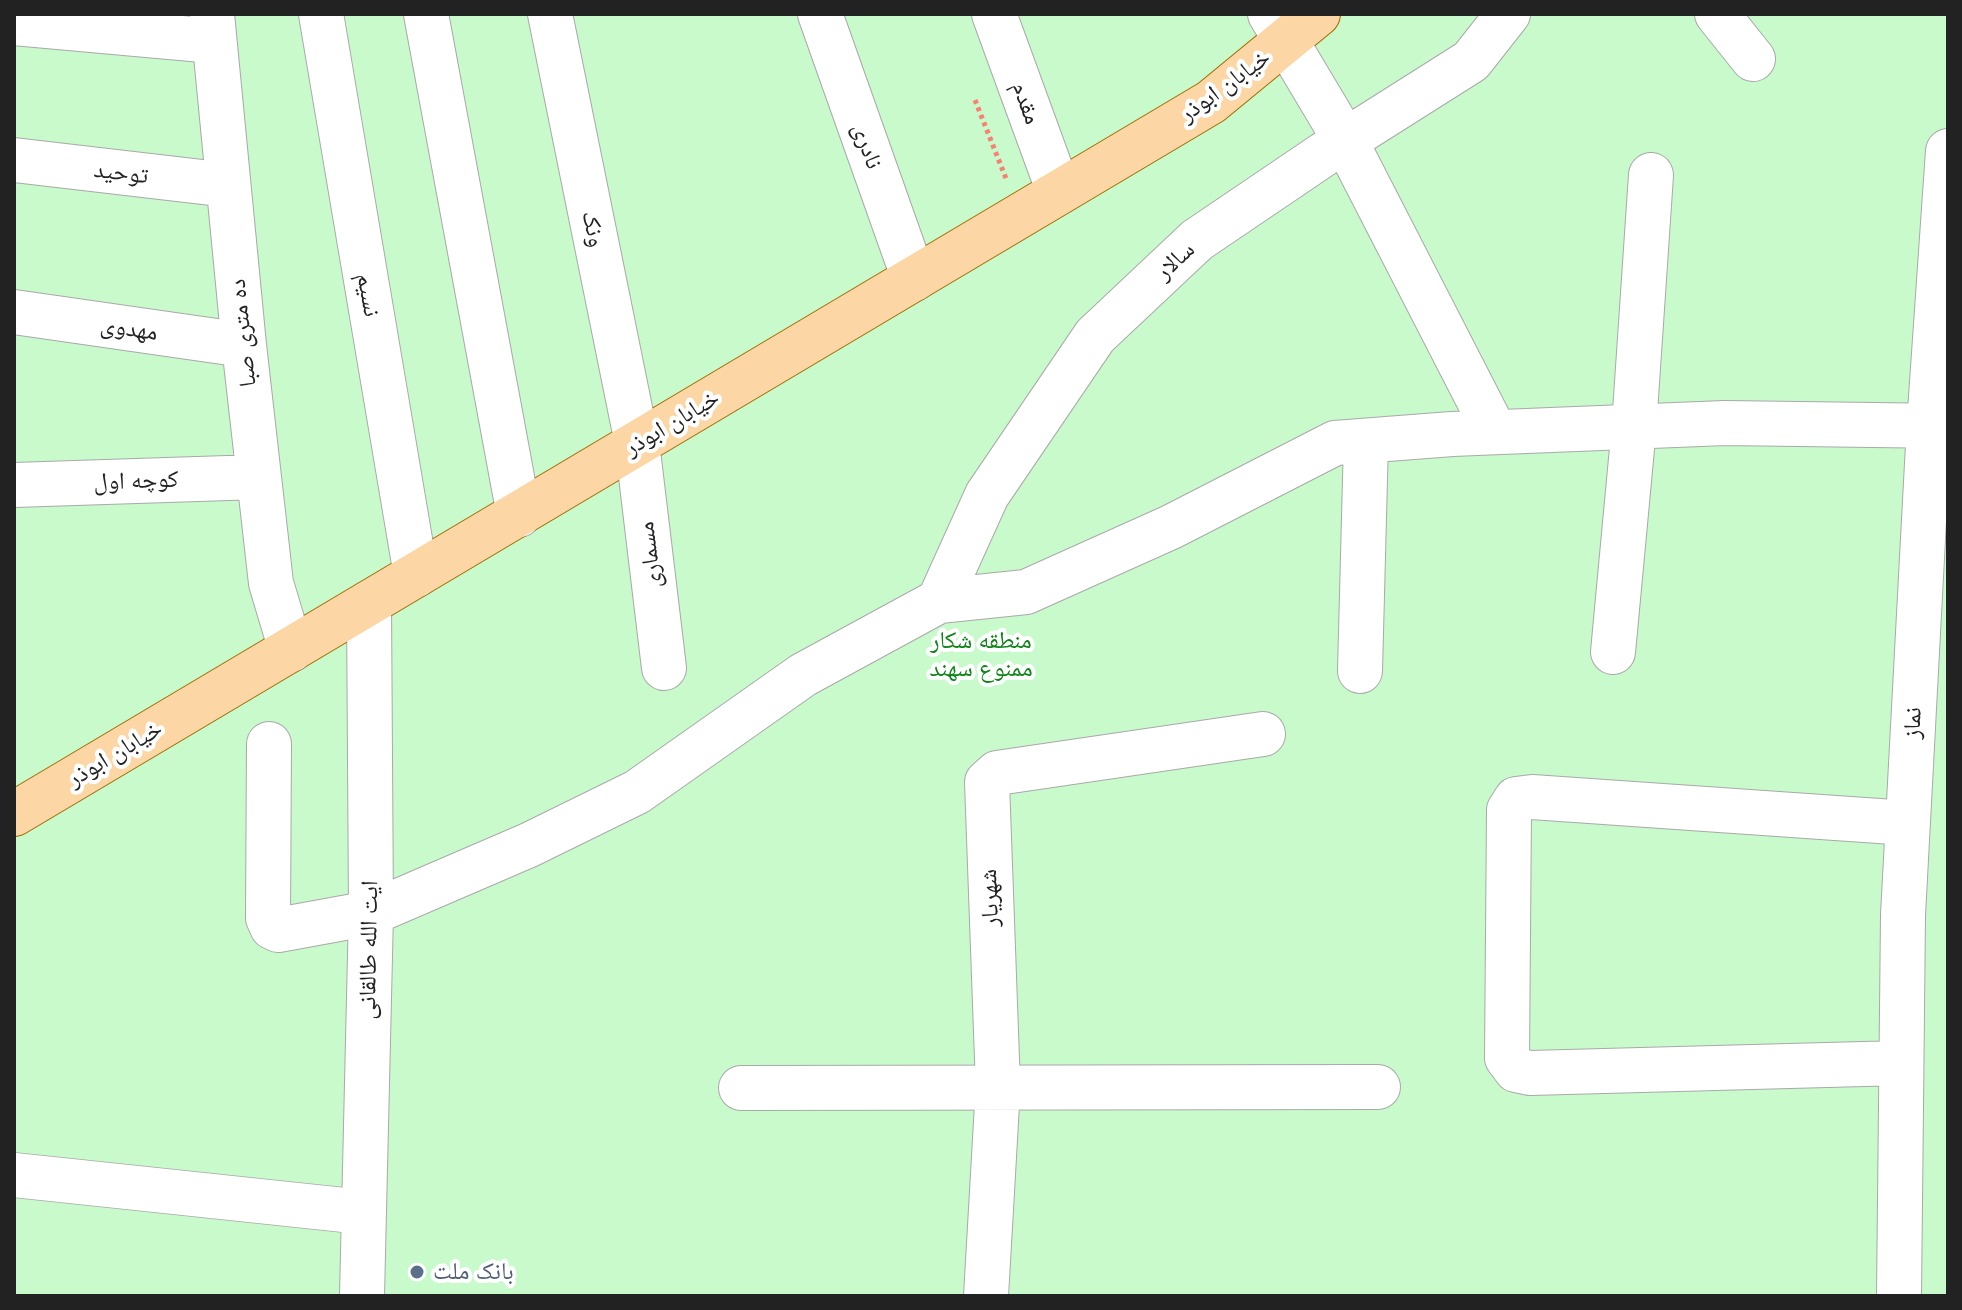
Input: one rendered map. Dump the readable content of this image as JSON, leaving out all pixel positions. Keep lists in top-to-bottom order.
{
  "streets": {
    "main road": ["خیابان ابوذر"],
    "street": [
      "مقدم",
      "نادری",
      "توحید",
      "ونک",
      "سالار",
      "نسیم",
      "مهدوی",
      "ده متری صبا",
      "کوچه اول",
      "مسماری",
      "نماز",
      "شهریار",
      "ایت الله طالقانی"
    ]
  },
  "crossings": [
    ["خیابان ابوذر", "مقدم"],
    ["خیابان ابوذر", "نادری"],
    ["خیابان ابوذر", "ونک"],
    ["خیابان ابوذر", "نسیم"],
    ["خیابان ابوذر", "ده متری صبا"],
    ["خیابان ابوذر", "مسماری"],
    ["خیابان ابوذر", "ایت الله طالقانی"],
    ["توحید", "ده متری صبا"],
    ["ونک", "مسماری"],
    ["مهدوی", "ده متری صبا"],
    ["ده متری صبا", "کوچه اول"]
  ],
  "parks": ["منطقه شکار ممنوع سهند"],
  "places": ["بانک ملت"]
}
